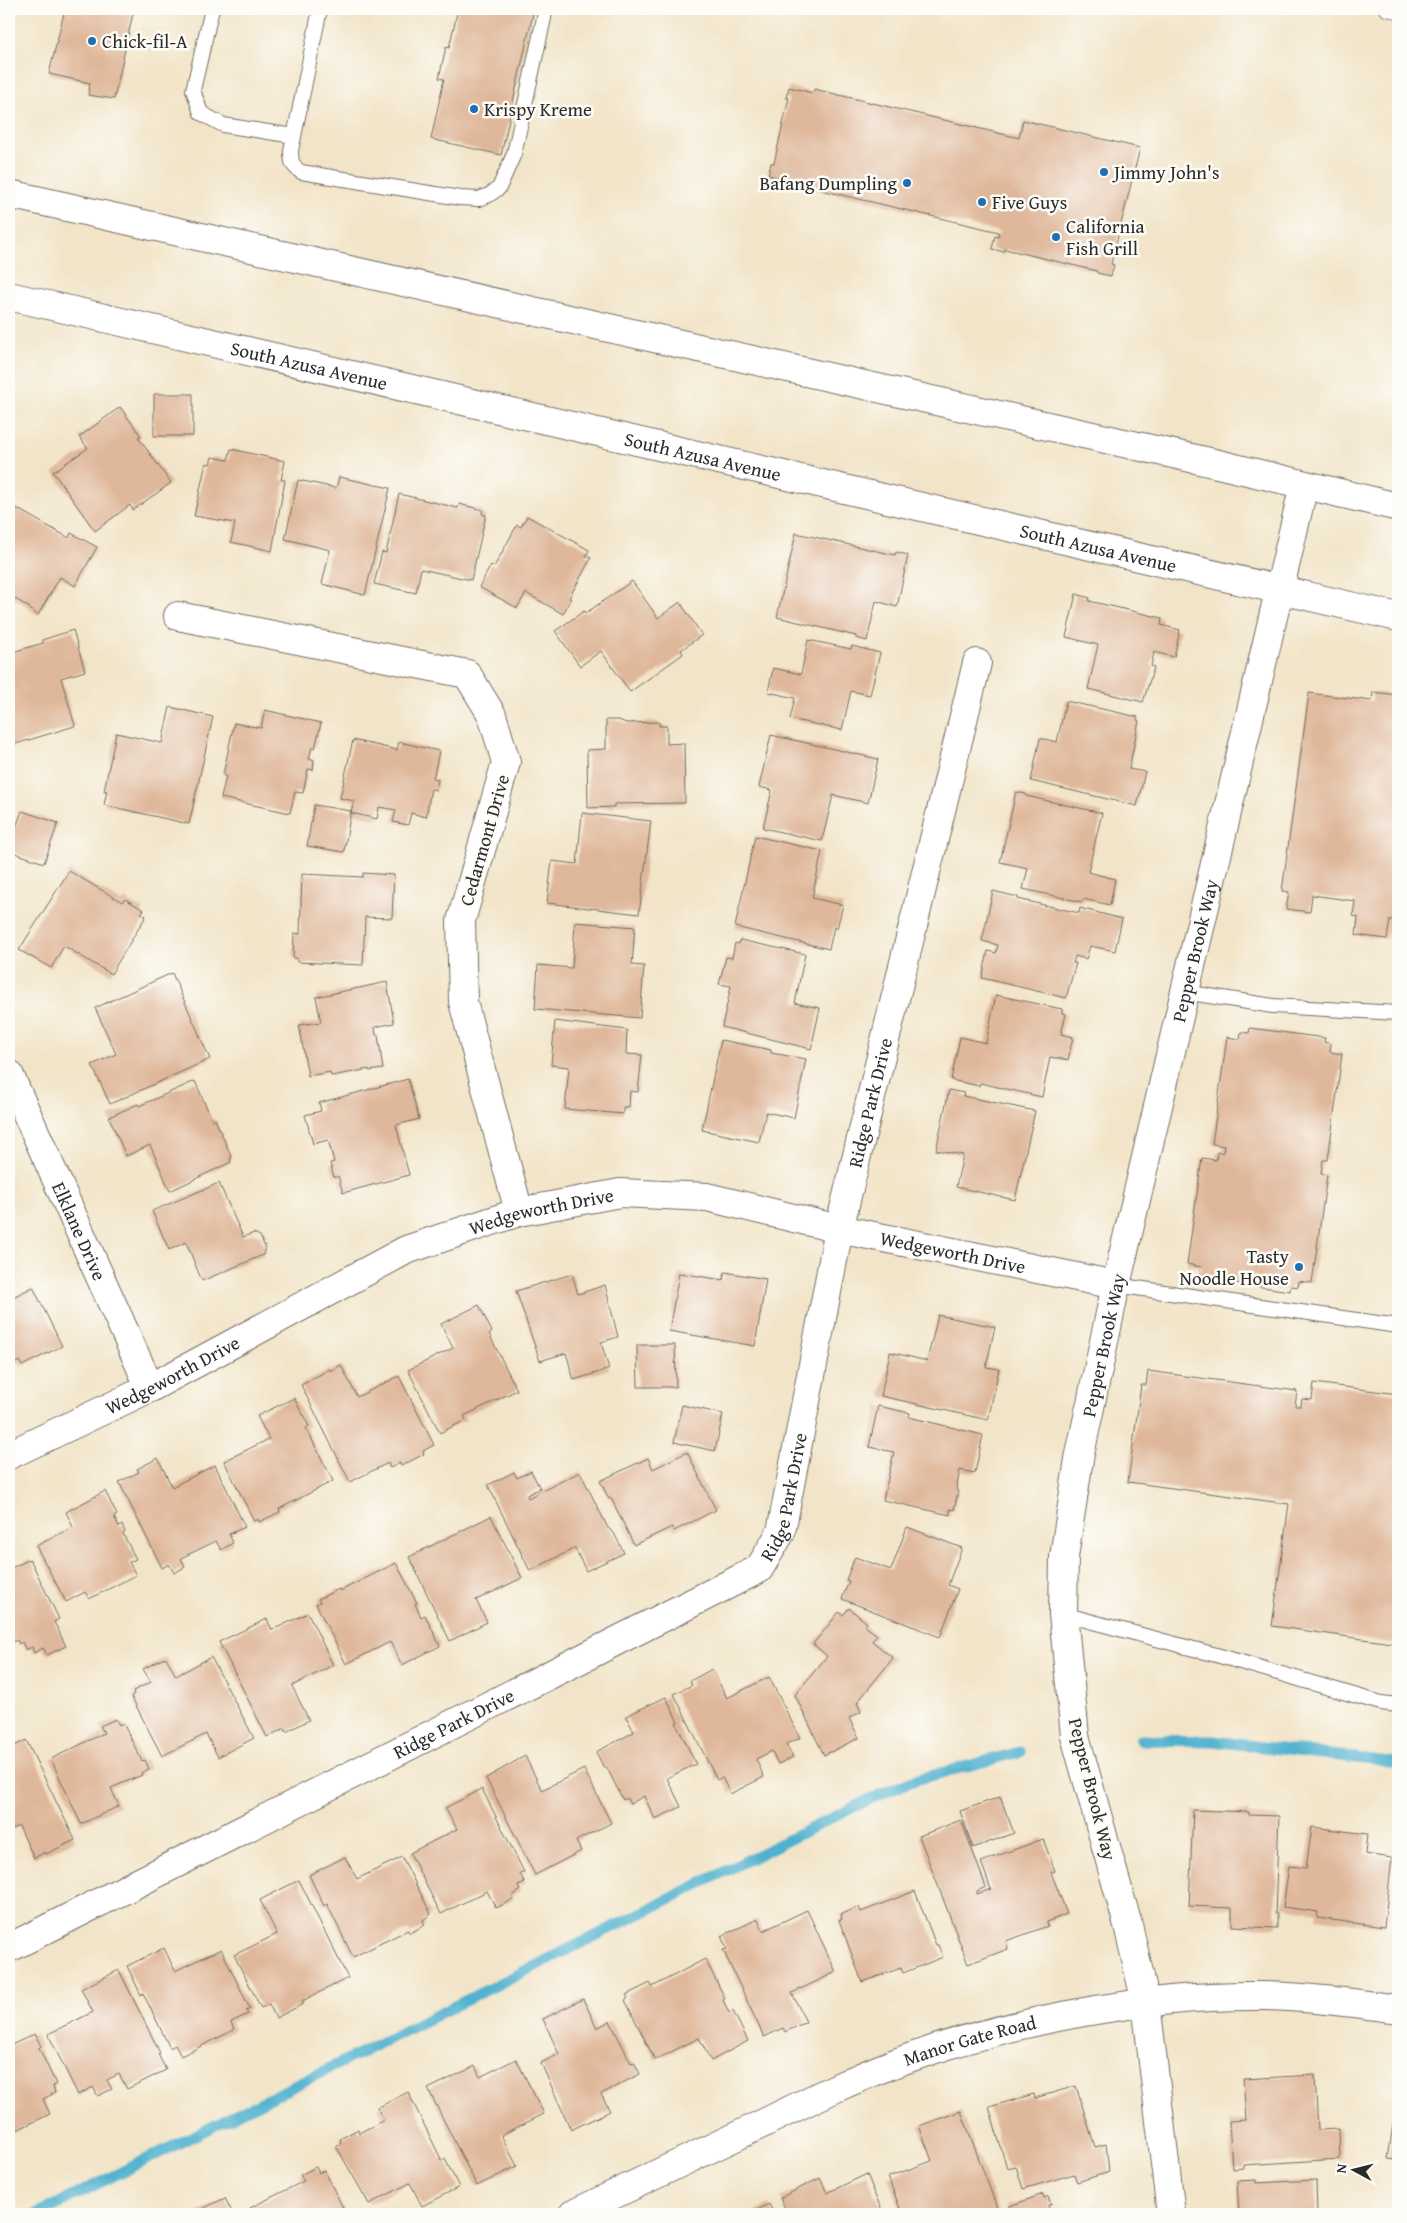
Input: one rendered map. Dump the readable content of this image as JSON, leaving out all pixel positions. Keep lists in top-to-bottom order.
{
  "streets": {
    "street": [
      "South Azusa Avenue",
      "Cedarmont Drive",
      "Pepper Brook Way",
      "Ridge Park Drive",
      "Wedgeworth Drive",
      "Elklane Drive",
      "Manor Gate Road"
    ]
  },
  "crossings": [
    ["South Azusa Avenue", "Pepper Brook Way"],
    ["Cedarmont Drive", "Wedgeworth Drive"],
    ["Pepper Brook Way", "Wedgeworth Drive"],
    ["Pepper Brook Way", "Manor Gate Road"],
    ["Ridge Park Drive", "Wedgeworth Drive"],
    ["Wedgeworth Drive", "Elklane Drive"]
  ],
  "places": [
    "Chick-fil-A",
    "Krispy Kreme",
    "Jimmy John's",
    "Bafang Dumpling",
    "Five Guys",
    "California Fish Grill",
    "Tasty Noodle House"
  ],
  "north": "left"
}
